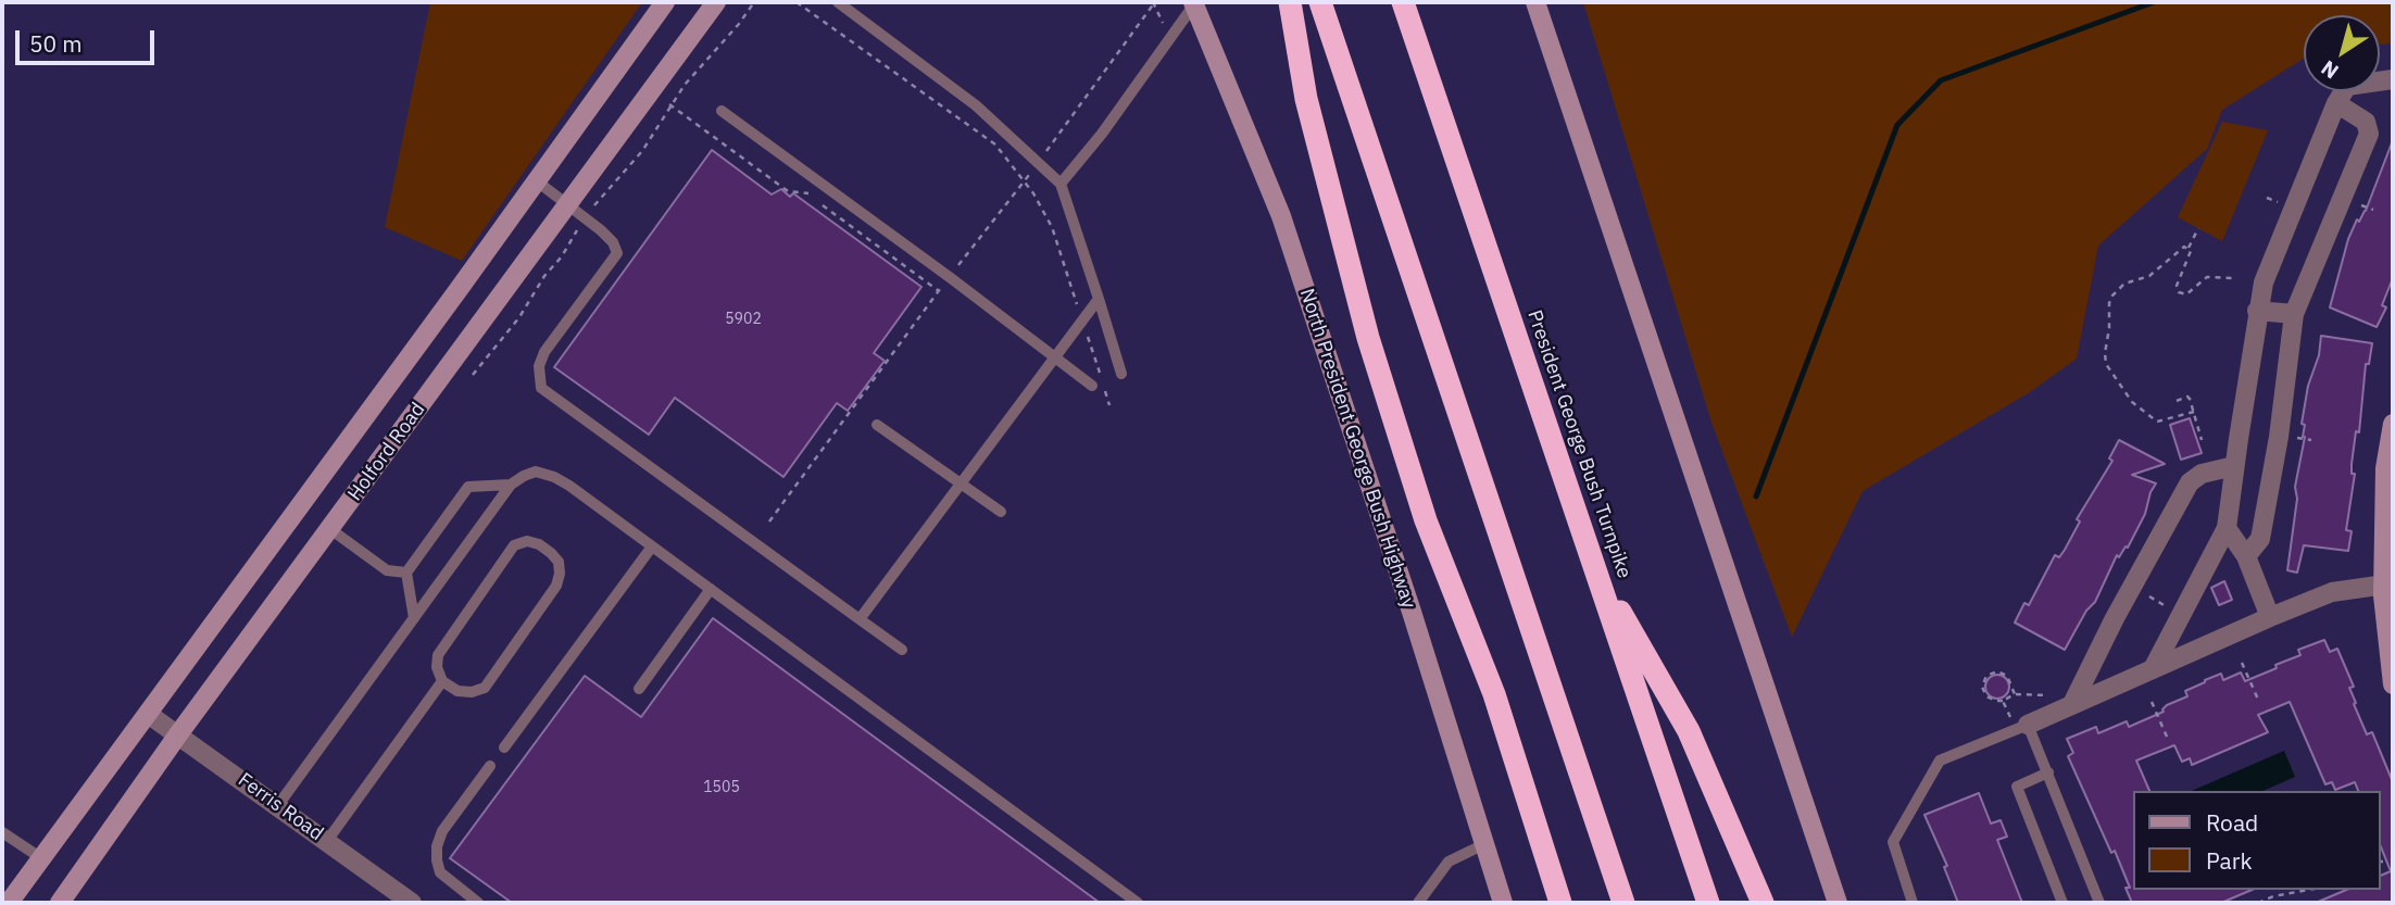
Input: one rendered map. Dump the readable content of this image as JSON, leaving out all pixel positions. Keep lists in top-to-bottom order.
{
  "streets": {
    "highway": ["President George Bush Turnpike"],
    "street": ["North President George Bush Highway", "Holford Road", "Ferris Road"]
  },
  "crossings": [
    ["Holford Road", "Ferris Road"]
  ],
  "house_numbers": ["5902", "1505"],
  "legend": ["Road", "Park"],
  "scale_bar": "50 m",
  "north": "bottom left"
}
